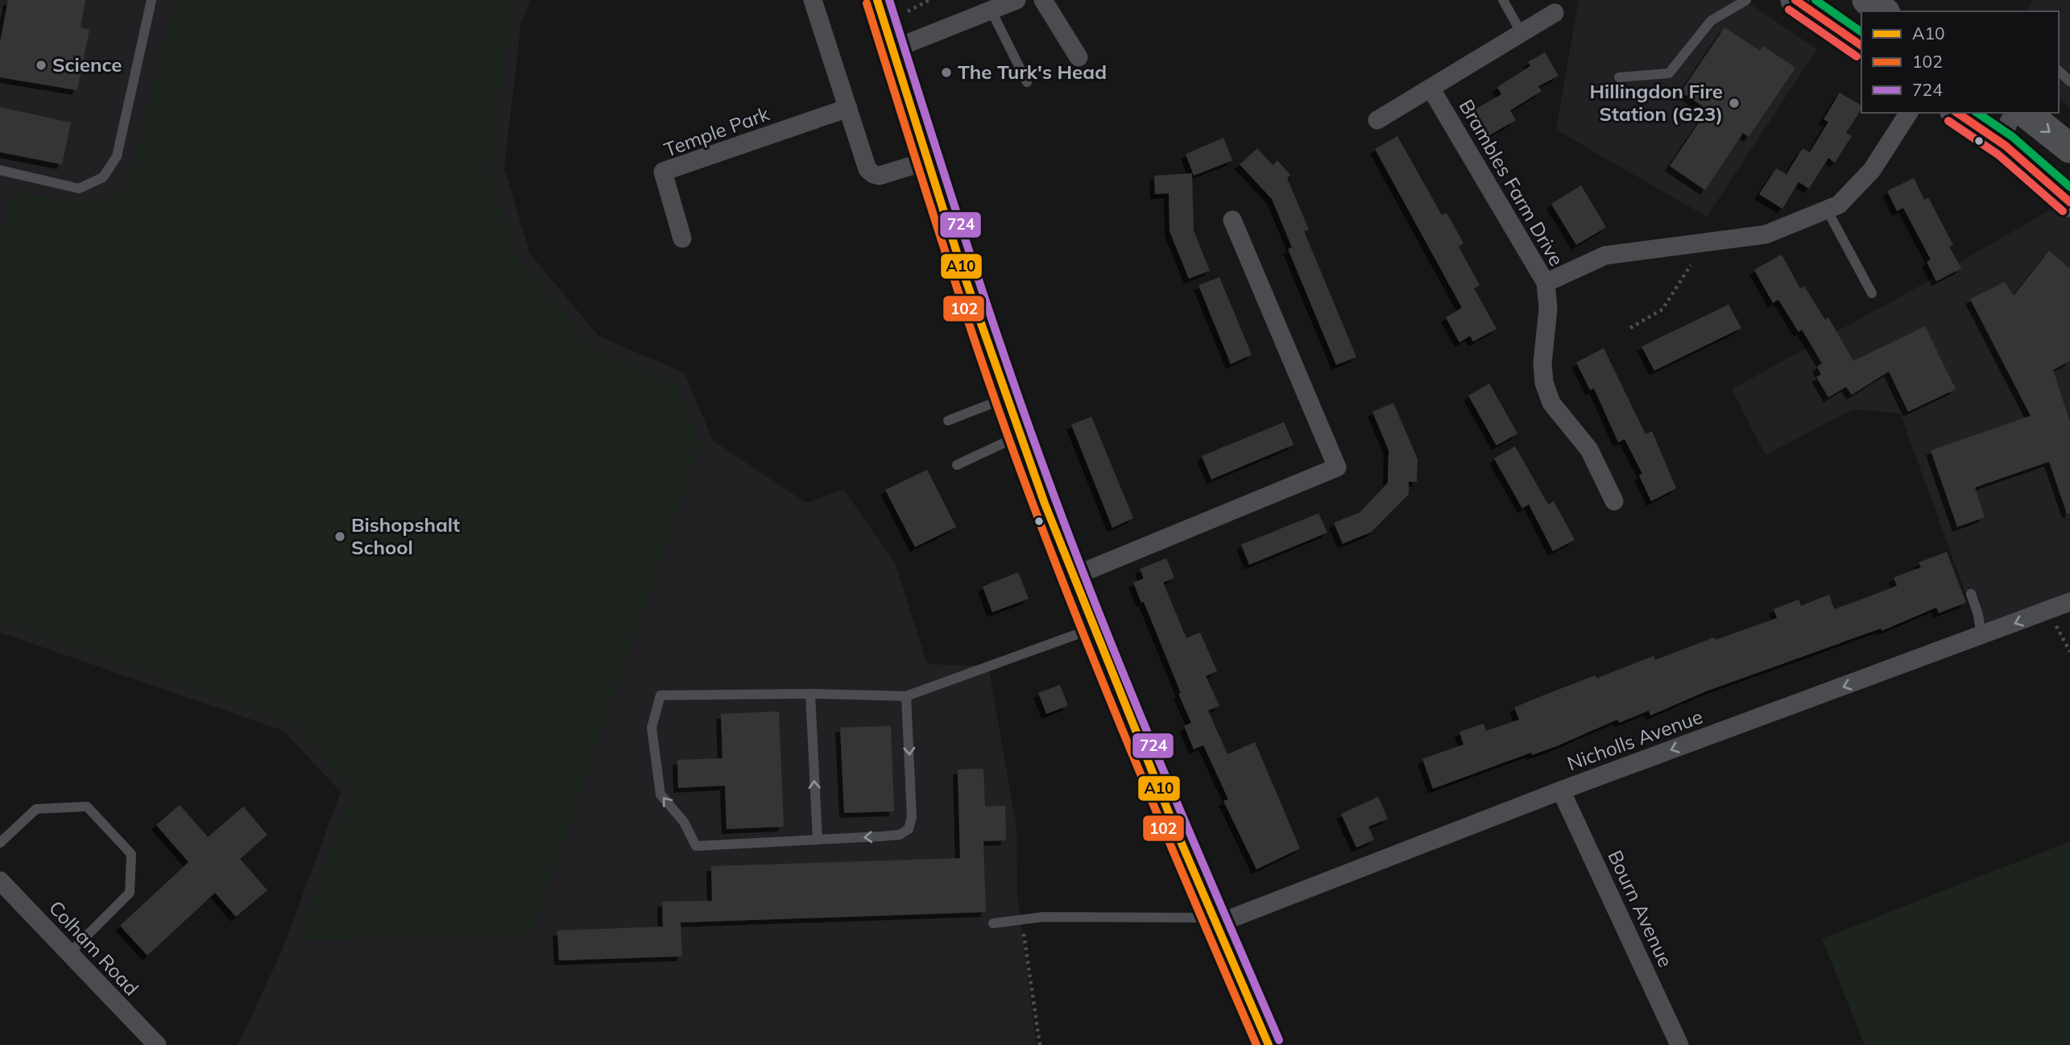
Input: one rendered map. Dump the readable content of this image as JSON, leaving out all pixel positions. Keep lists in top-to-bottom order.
{
  "streets": {
    "street": [
      "Temple Park",
      "Brambles Farm Drive",
      "Nicholls Avenue",
      "Bourn Avenue",
      "Colham Road"
    ]
  },
  "crossings": [
    ["Nicholls Avenue", "Bourn Avenue"]
  ],
  "one_way": ["Nicholls Avenue"],
  "places": [
    "Science",
    "The Turk's Head",
    "Hillingdon Fire Station (G23)",
    "Bishopshalt School"
  ],
  "lines": ["transit line A10", "transit line 724", "transit line 102"],
  "legend": ["A10", "102", "724"]
}
